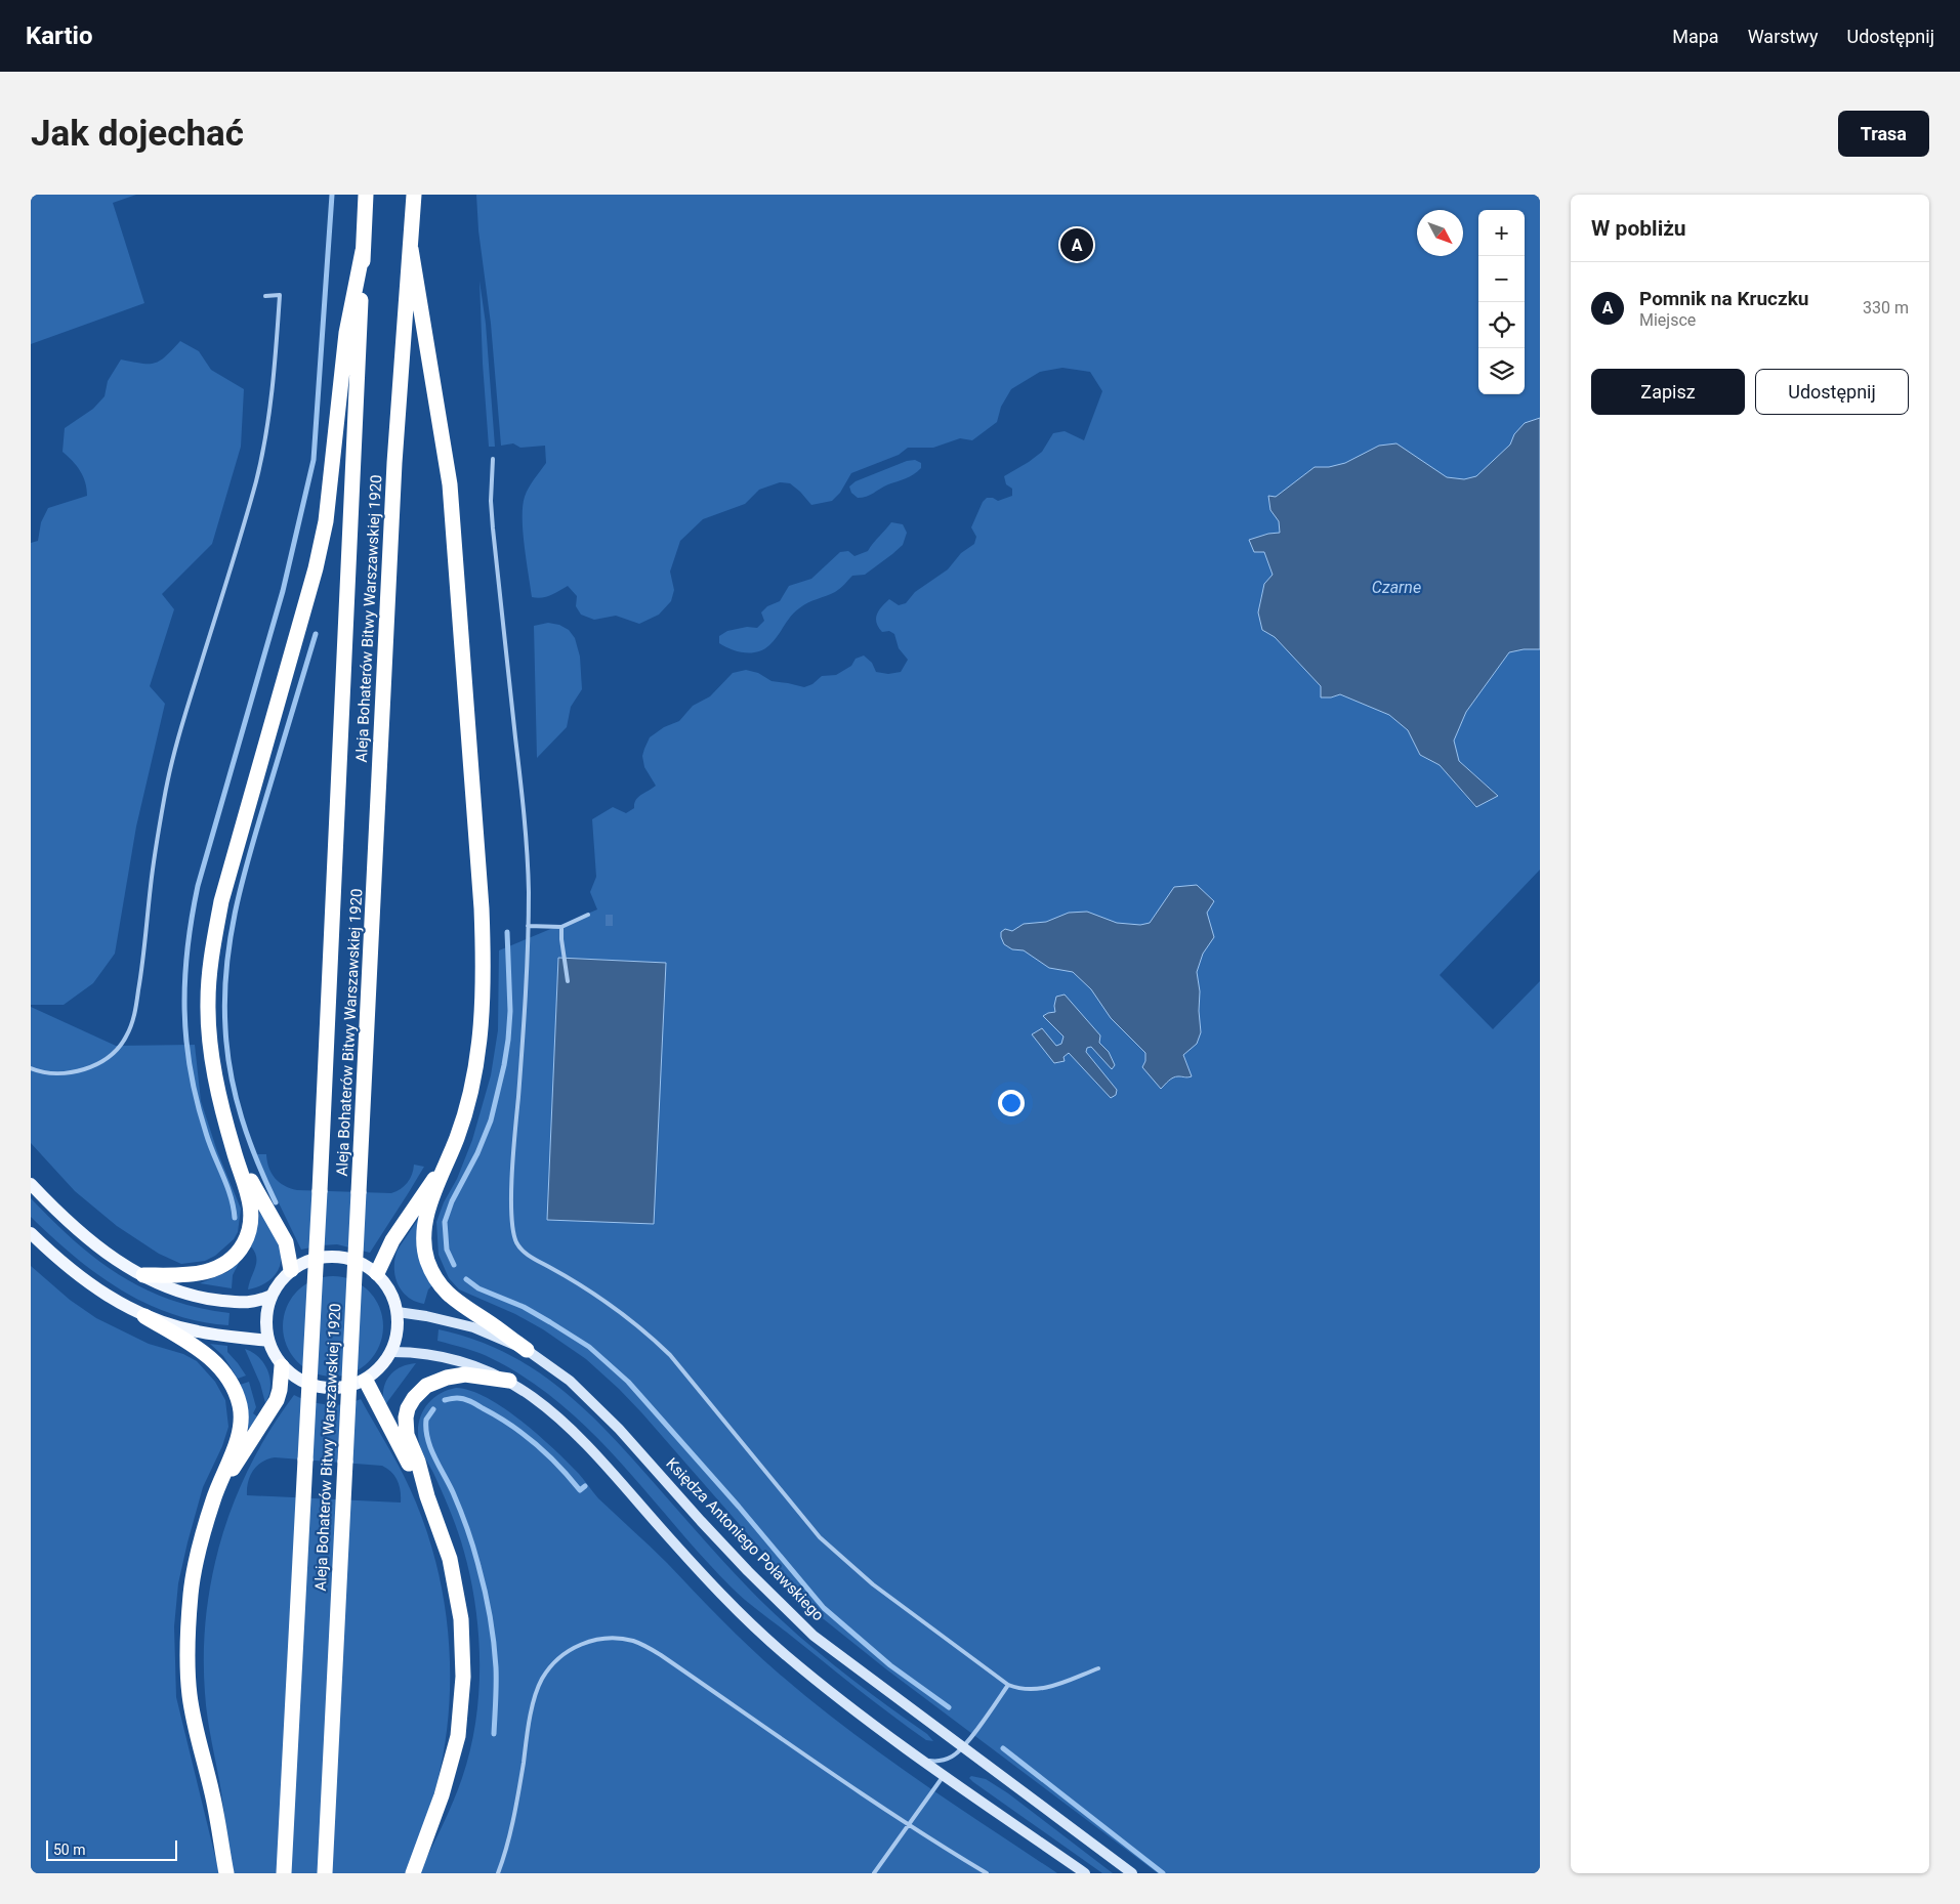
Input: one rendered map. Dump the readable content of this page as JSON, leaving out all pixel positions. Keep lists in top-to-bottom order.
{
  "streets": {
    "highway": ["Aleja Bohaterów Bitwy Warszawskiej 1920"],
    "main road": ["Księdza Antoniego Poławskiego"]
  },
  "water": ["Czarne"],
  "scale_bar": "50 m",
  "north": "bottom right",
  "page": {
    "header": "Kartio",
    "nav": ["Mapa", "Warstwy", "Udostępnij"],
    "buttons": [
      "Trasa",
      ["Zapisz", "Udostępnij"]
    ],
    "title": "Jak dojechać",
    "heading": "W pobliżu",
    "map_buttons": ["+", "−"],
    "pins": "A",
    "list": [
      {
        "mark": "A",
        "name": "Pomnik na Kruczku",
        "note": "Miejsce",
        "value": "330 m"
      }
    ],
    "scale": "50 m"
  }
}
